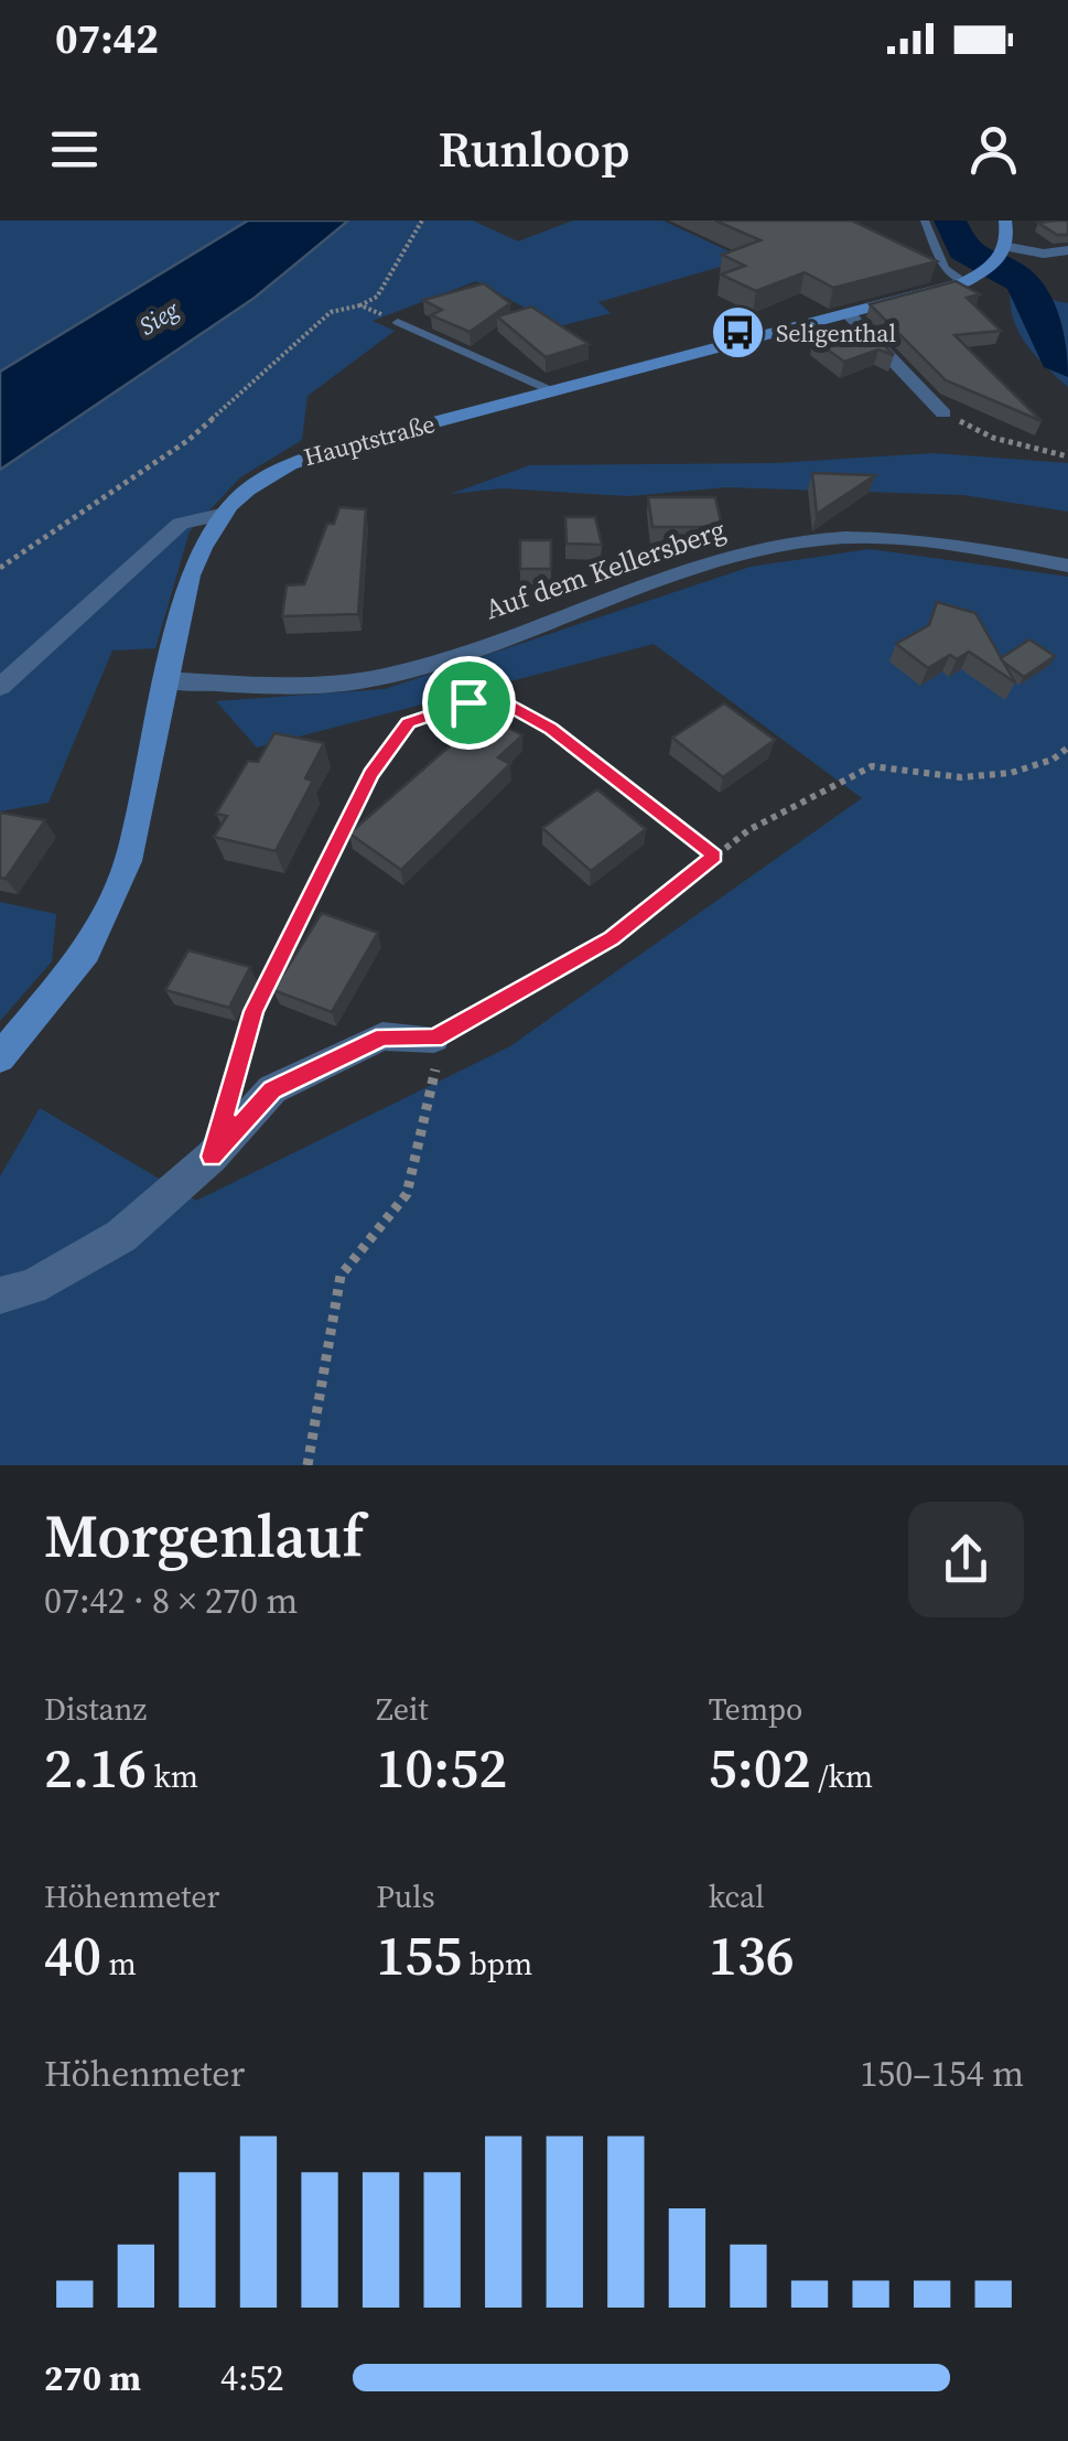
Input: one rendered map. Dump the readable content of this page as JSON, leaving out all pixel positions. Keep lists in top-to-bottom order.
{
  "streets": {
    "main road": ["Hauptstraße"],
    "street": ["Auf dem Kellersberg"]
  },
  "crossings": [
    ["Hauptstraße", "Auf dem Kellersberg"]
  ],
  "water": ["Sieg"],
  "places": {
    "bus stop": ["Seligenthal"]
  },
  "page": {
    "status": "07:42",
    "header": "Runloop",
    "heading": ["Morgenlauf", "07:42 · 8 × 270 m"],
    "stats": [
      ["Distanz", "2.16 km"],
      ["Zeit", "10:52"],
      ["Tempo", "5:02 /km"],
      ["Höhenmeter", "40 m"],
      ["Puls", "155 bpm"],
      ["kcal", "136"]
    ],
    "chart": ["Höhenmeter", "150–154 m"],
    "list": [
      {
        "name": "270 m",
        "note": "4:52"
      }
    ]
  }
}
